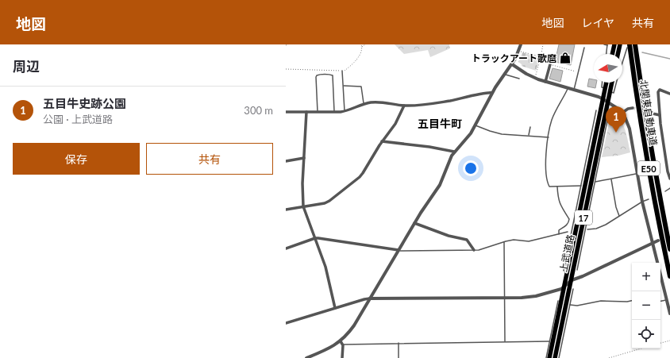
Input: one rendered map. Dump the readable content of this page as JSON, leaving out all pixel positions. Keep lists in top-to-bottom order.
{
  "streets": {
    "highway": [
      "北関東自動車道",
      "E50",
      "17",
      "上武道路"
    ]
  },
  "districts": ["五目牛町"],
  "places": {
    "shop": ["トラックアート歌麿"]
  },
  "north": "left",
  "page": {
    "header": "地図",
    "nav": ["地図", "レイヤ", "共有"],
    "heading": "周辺",
    "list": [
      {
        "mark": "1",
        "name": "五目牛史跡公園",
        "note": "公園 · 上武道路",
        "value": "300 m"
      }
    ],
    "pins": "1",
    "buttons": ["保存", "共有"],
    "map_buttons": ["+", "−"]
  }
}
